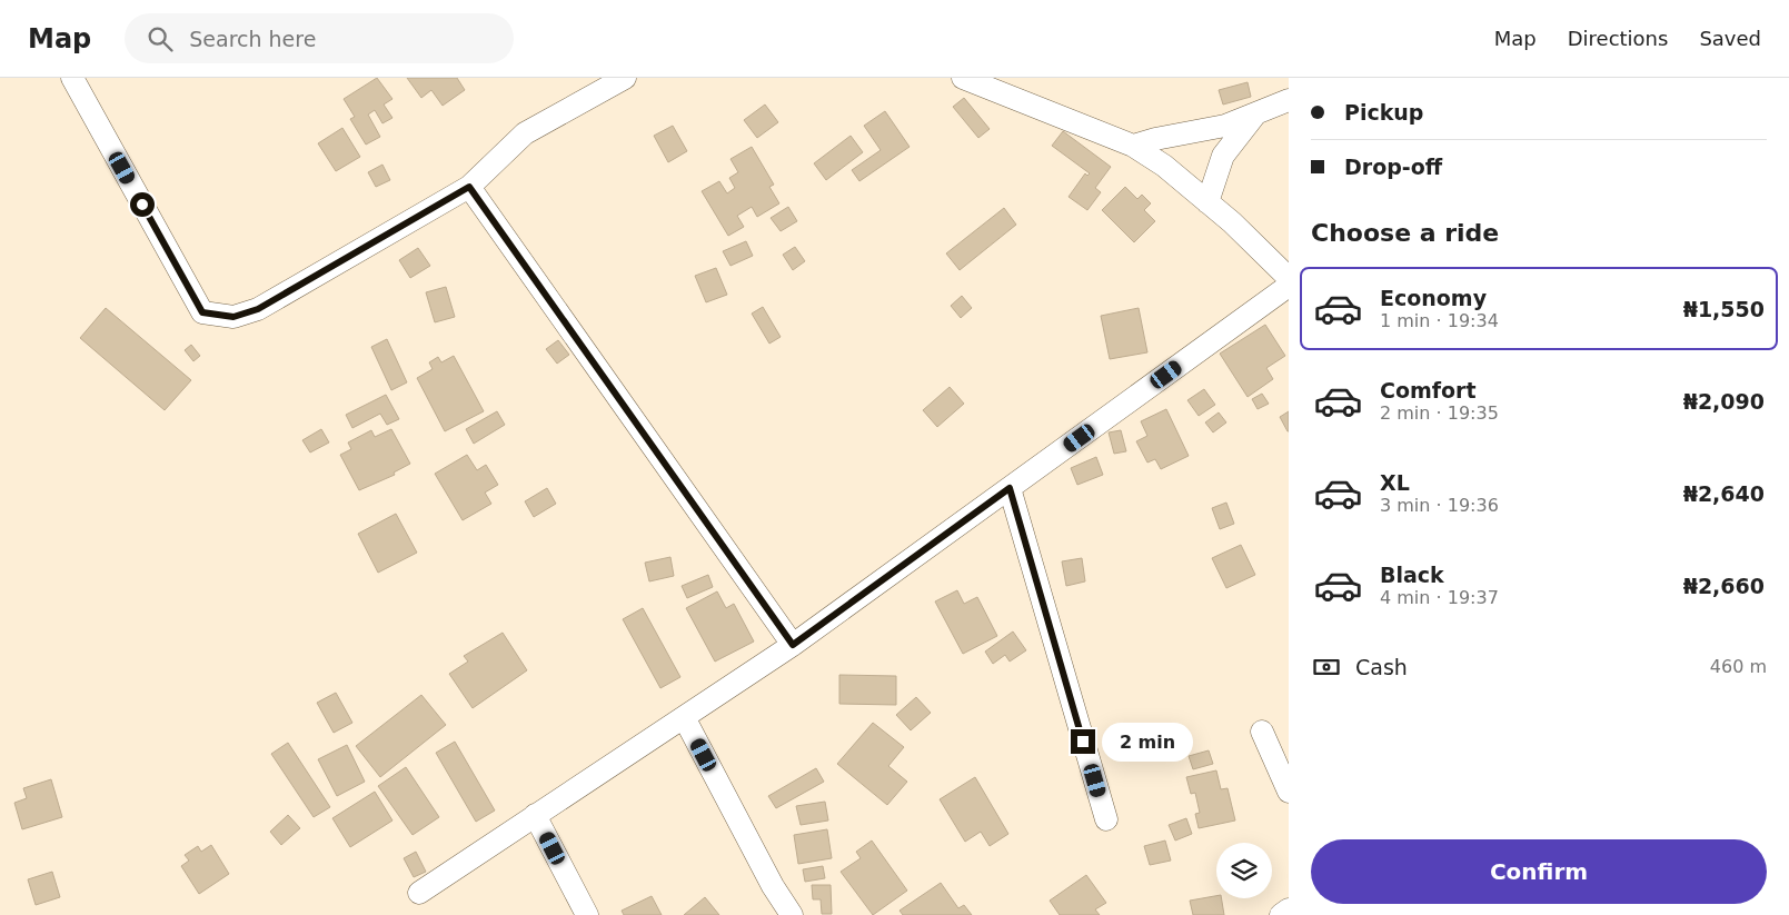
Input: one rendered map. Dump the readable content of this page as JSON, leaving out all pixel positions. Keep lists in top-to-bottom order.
{
  "page": {
    "header": "Map",
    "search": "Search here",
    "nav": ["Map", "Directions", "Saved"],
    "banner": ["Pickup", "Drop-off"],
    "heading": "Choose a ride",
    "list": [
      {
        "name": "Economy",
        "note": "1 min · 19:34",
        "value": "₦1,550"
      },
      {
        "name": "Comfort",
        "note": "2 min · 19:35",
        "value": "₦2,090"
      },
      {
        "name": "XL",
        "note": "3 min · 19:36",
        "value": "₦2,640"
      },
      {
        "name": "Black",
        "note": "4 min · 19:37",
        "value": "₦2,660"
      }
    ],
    "pay": ["Cash", "460 m"],
    "bubble": "2 min",
    "buttons": "Confirm"
  }
}
